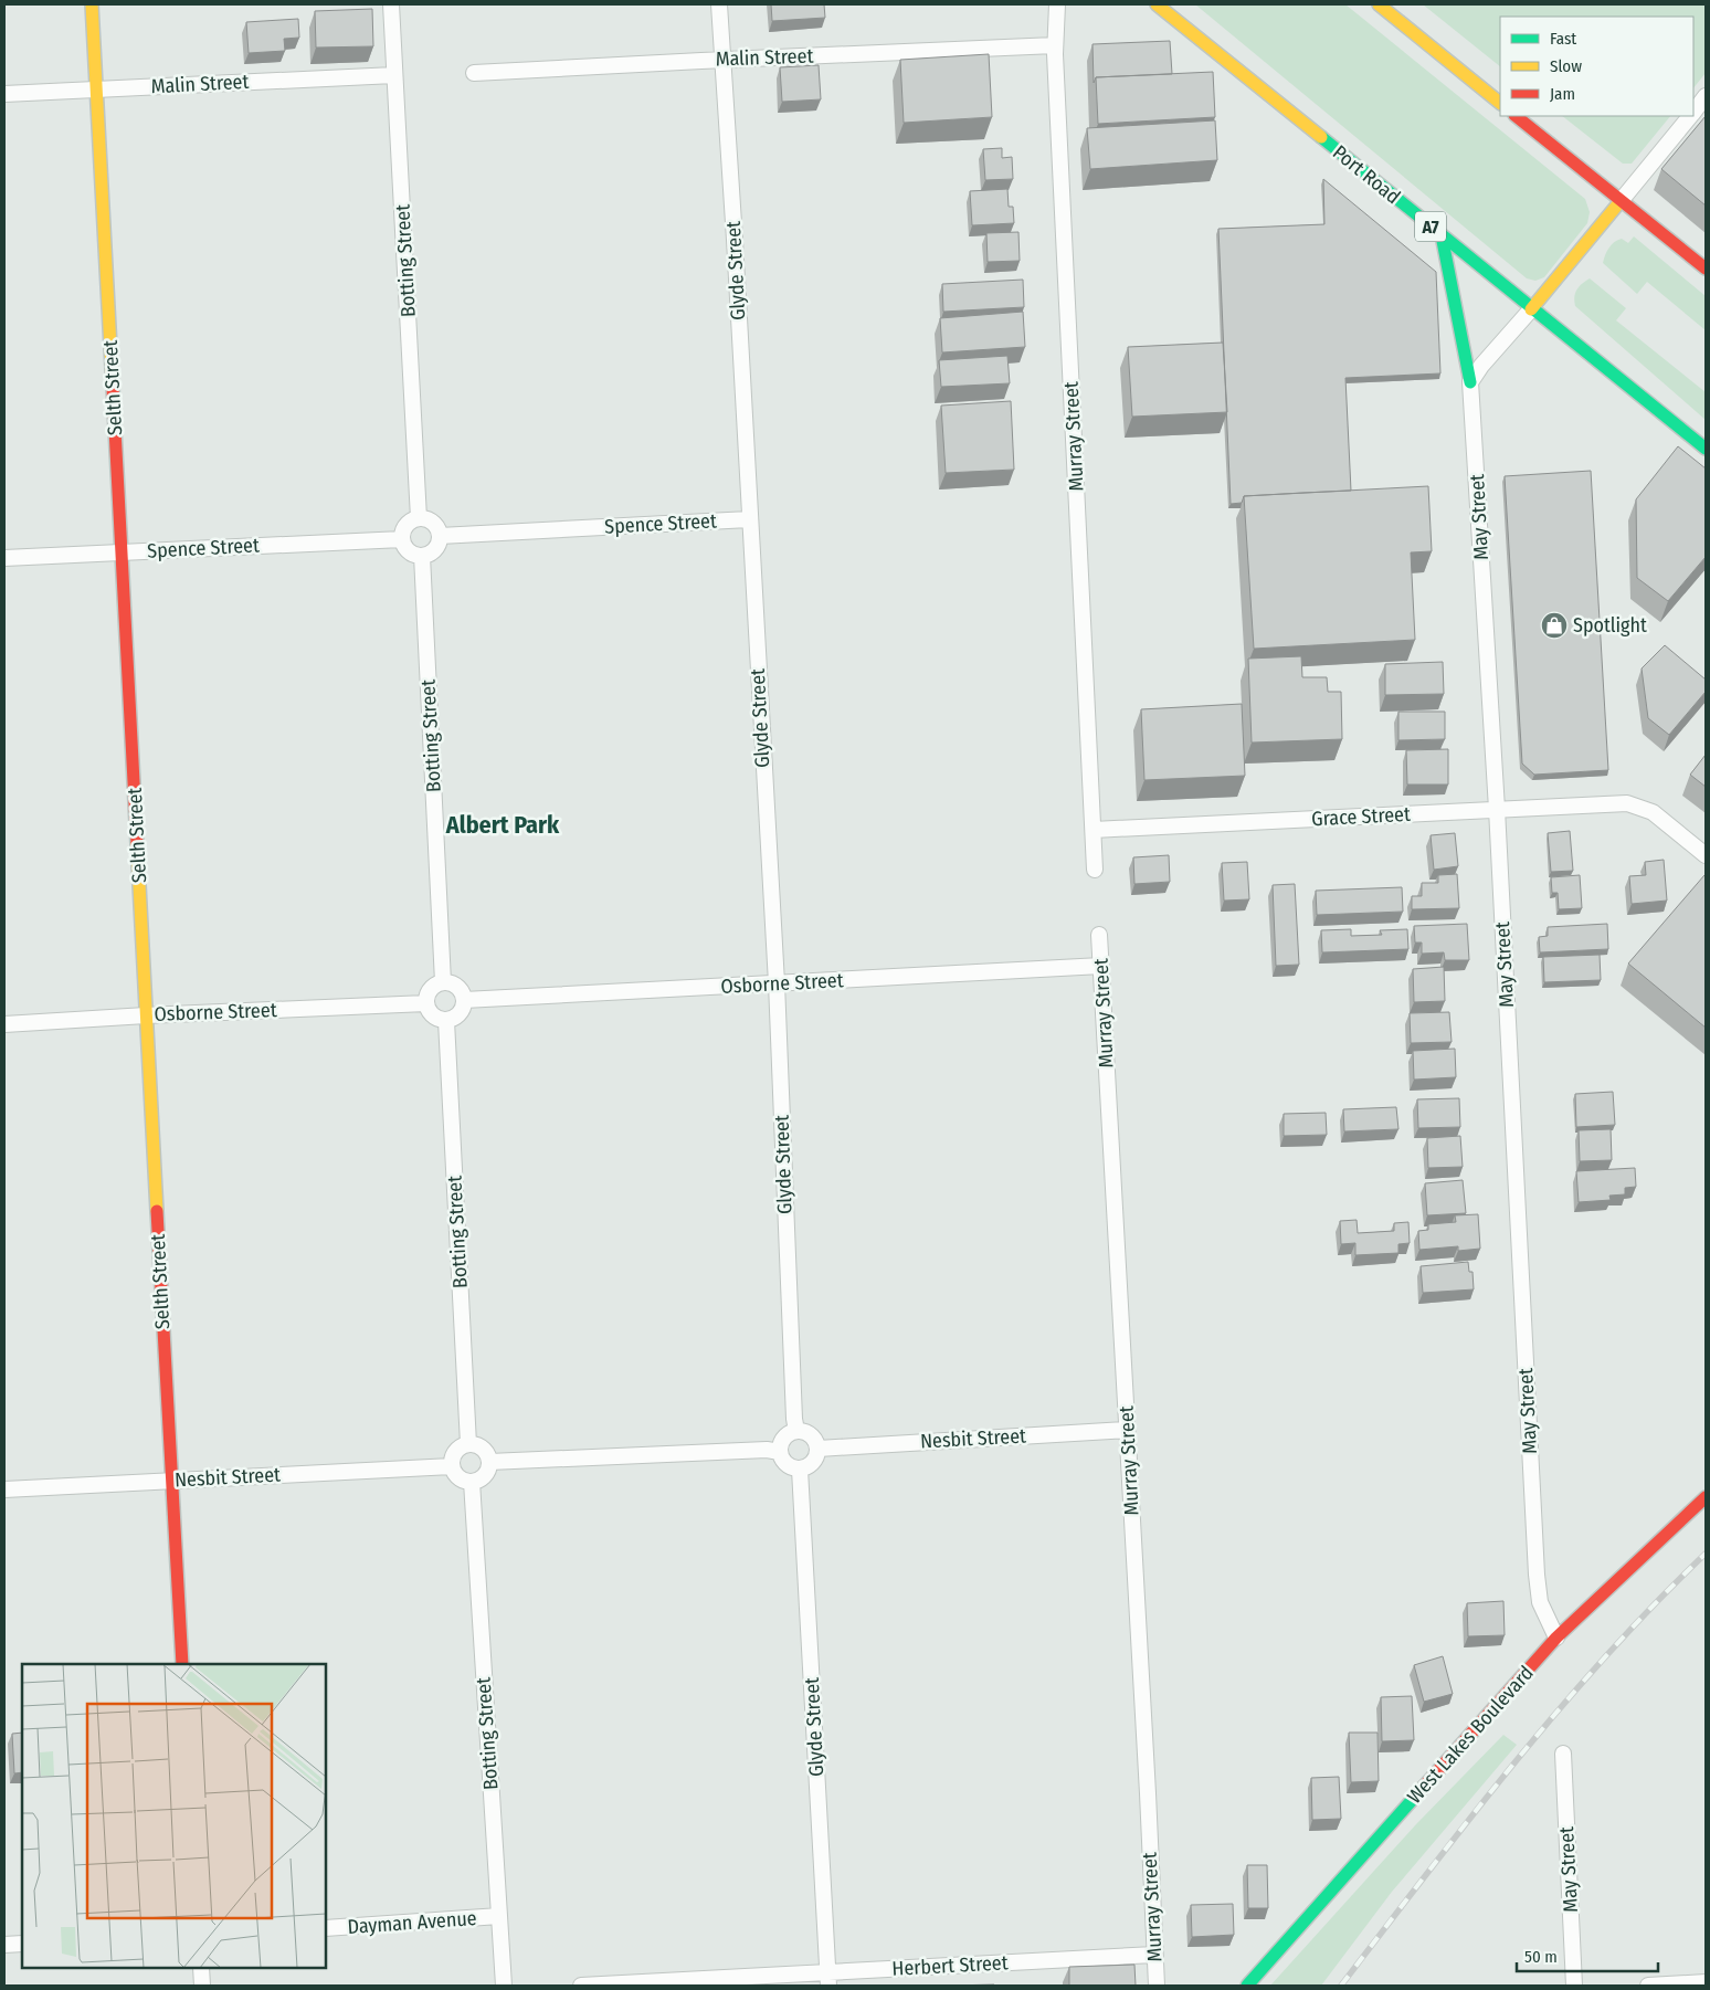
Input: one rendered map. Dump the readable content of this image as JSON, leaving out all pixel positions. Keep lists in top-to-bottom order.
{
  "streets": {
    "main road": [
      "Port Road",
      "A7",
      "Selth Street",
      "West Lakes Boulevard"
    ],
    "street": [
      "Malin Street",
      "Botting Street",
      "Glyde Street",
      "Murray Street",
      "May Street",
      "Spence Street",
      "Grace Street",
      "Osborne Street",
      "Nesbit Street",
      "Dayman Avenue",
      "Herbert Street"
    ]
  },
  "crossings": [
    ["Malin Street", "Botting Street"],
    ["Malin Street", "Glyde Street"],
    ["Malin Street", "Selth Street"],
    ["Malin Street", "Murray Street"],
    ["Botting Street", "Spence Street"],
    ["Botting Street", "Osborne Street"],
    ["Botting Street", "Nesbit Street"],
    ["Botting Street", "Dayman Avenue"],
    ["Glyde Street", "Spence Street"],
    ["Glyde Street", "Osborne Street"],
    ["Glyde Street", "Nesbit Street"],
    ["Glyde Street", "Herbert Street"],
    ["Selth Street", "Spence Street"],
    ["Selth Street", "Osborne Street"],
    ["Selth Street", "Nesbit Street"],
    ["Murray Street", "Grace Street"],
    ["Murray Street", "Osborne Street"],
    ["Murray Street", "Nesbit Street"],
    ["Murray Street", "Herbert Street"],
    ["May Street", "Grace Street"],
    ["May Street", "West Lakes Boulevard"]
  ],
  "districts": ["Albert Park"],
  "places": {
    "shop": ["Spotlight"]
  },
  "legend": ["Fast", "Slow", "Jam"],
  "scale_bar": "50 m"
}
